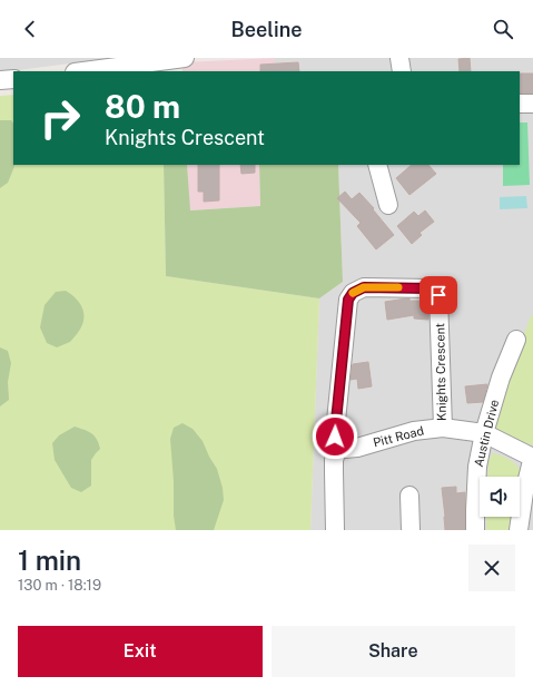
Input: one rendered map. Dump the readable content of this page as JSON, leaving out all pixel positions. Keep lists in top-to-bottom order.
{
  "streets": {
    "street": ["Knights Crescent", "Austin Drive", "Pitt Road"]
  },
  "crossings": [
    ["Knights Crescent", "Pitt Road"],
    ["Austin Drive", "Pitt Road"]
  ],
  "page": {
    "header": "Beeline",
    "turn": ["80 m", "Knights Crescent"],
    "heading": ["1 min", "130 m · 18:19"],
    "buttons": ["Exit", "Share"]
  }
}
